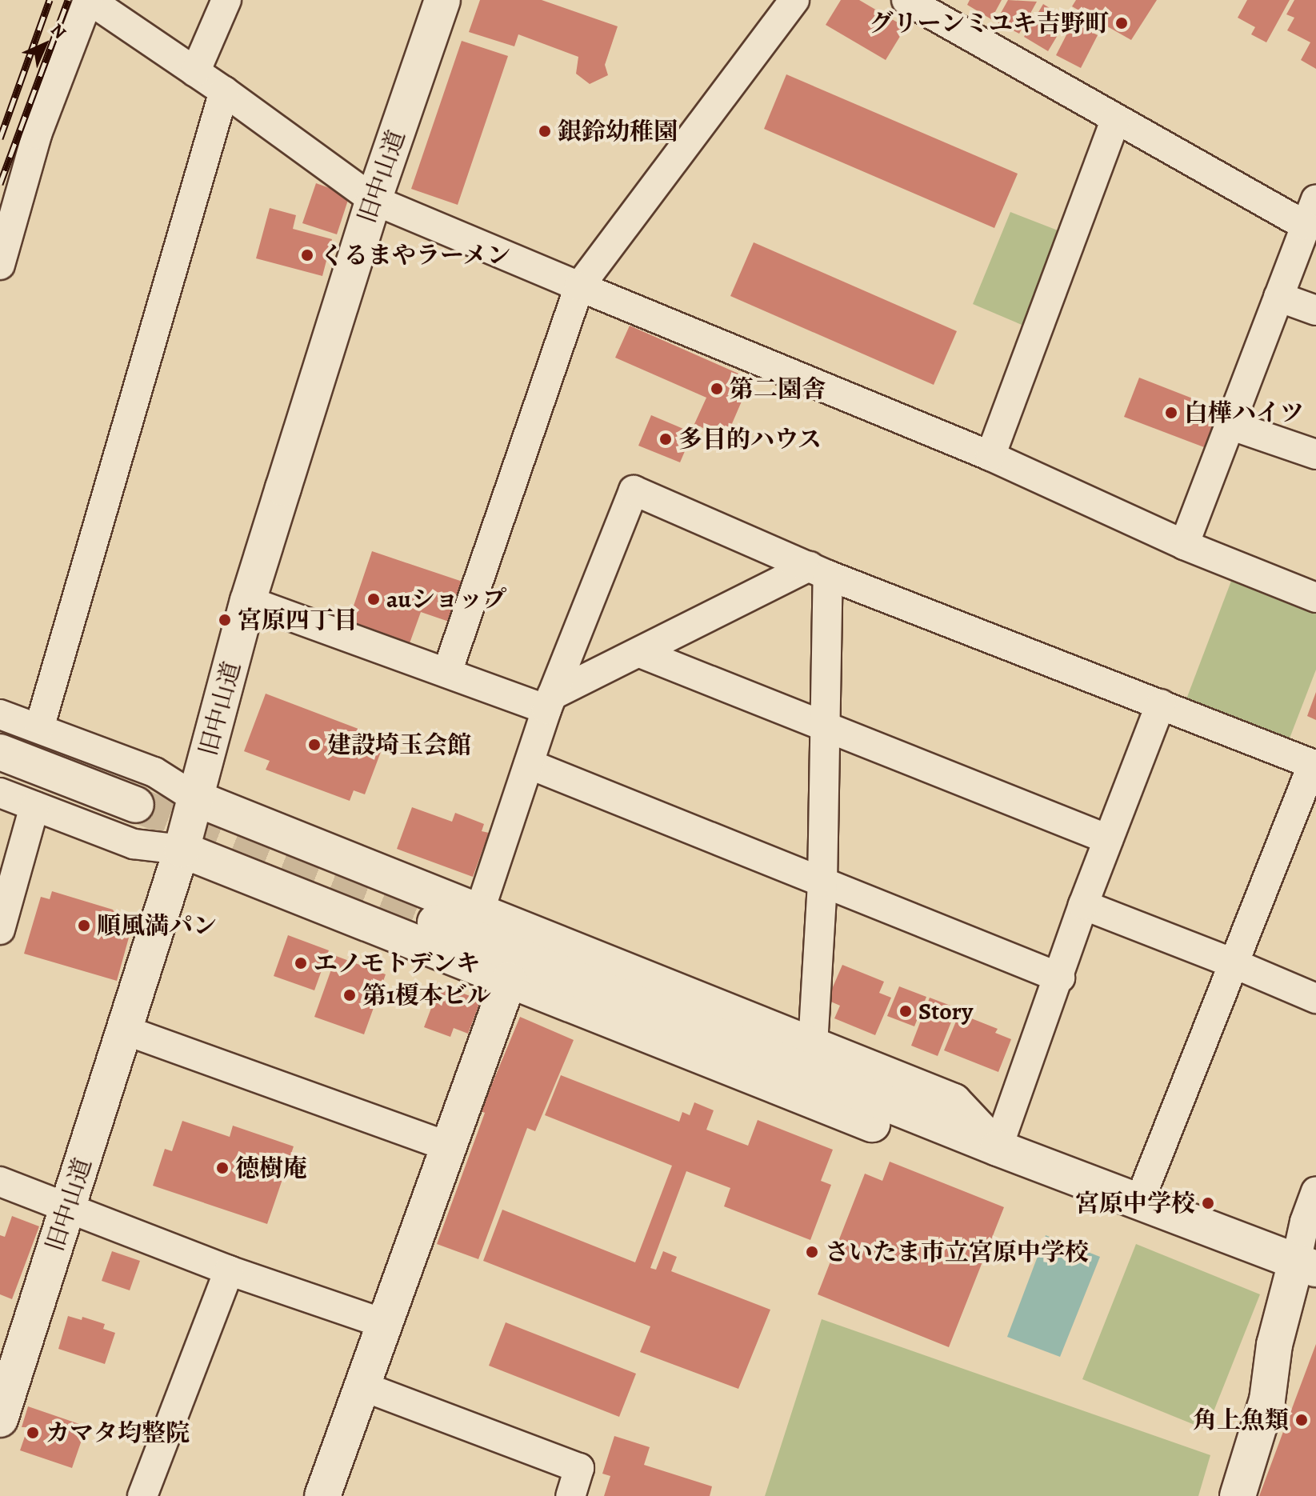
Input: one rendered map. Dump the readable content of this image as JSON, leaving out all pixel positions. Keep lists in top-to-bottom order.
{
  "streets": {
    "street": ["旧中山道"]
  },
  "places": [
    "グリーンミユキ吉野町",
    "銀鈴幼稚園",
    "くるまやラーメン",
    "第二園舎",
    "白樺ハイツ",
    "多目的ハウス",
    "auショップ",
    "宮原四丁目",
    "建設埼玉会館",
    "順風満パン",
    "エノモトデンキ",
    "第1榎本ビル",
    "Story",
    "徳樹庵",
    "宮原中学校",
    "さいたま市立宮原中学校",
    "角上魚類",
    "カマタ均整院"
  ],
  "north": "top right"
}
